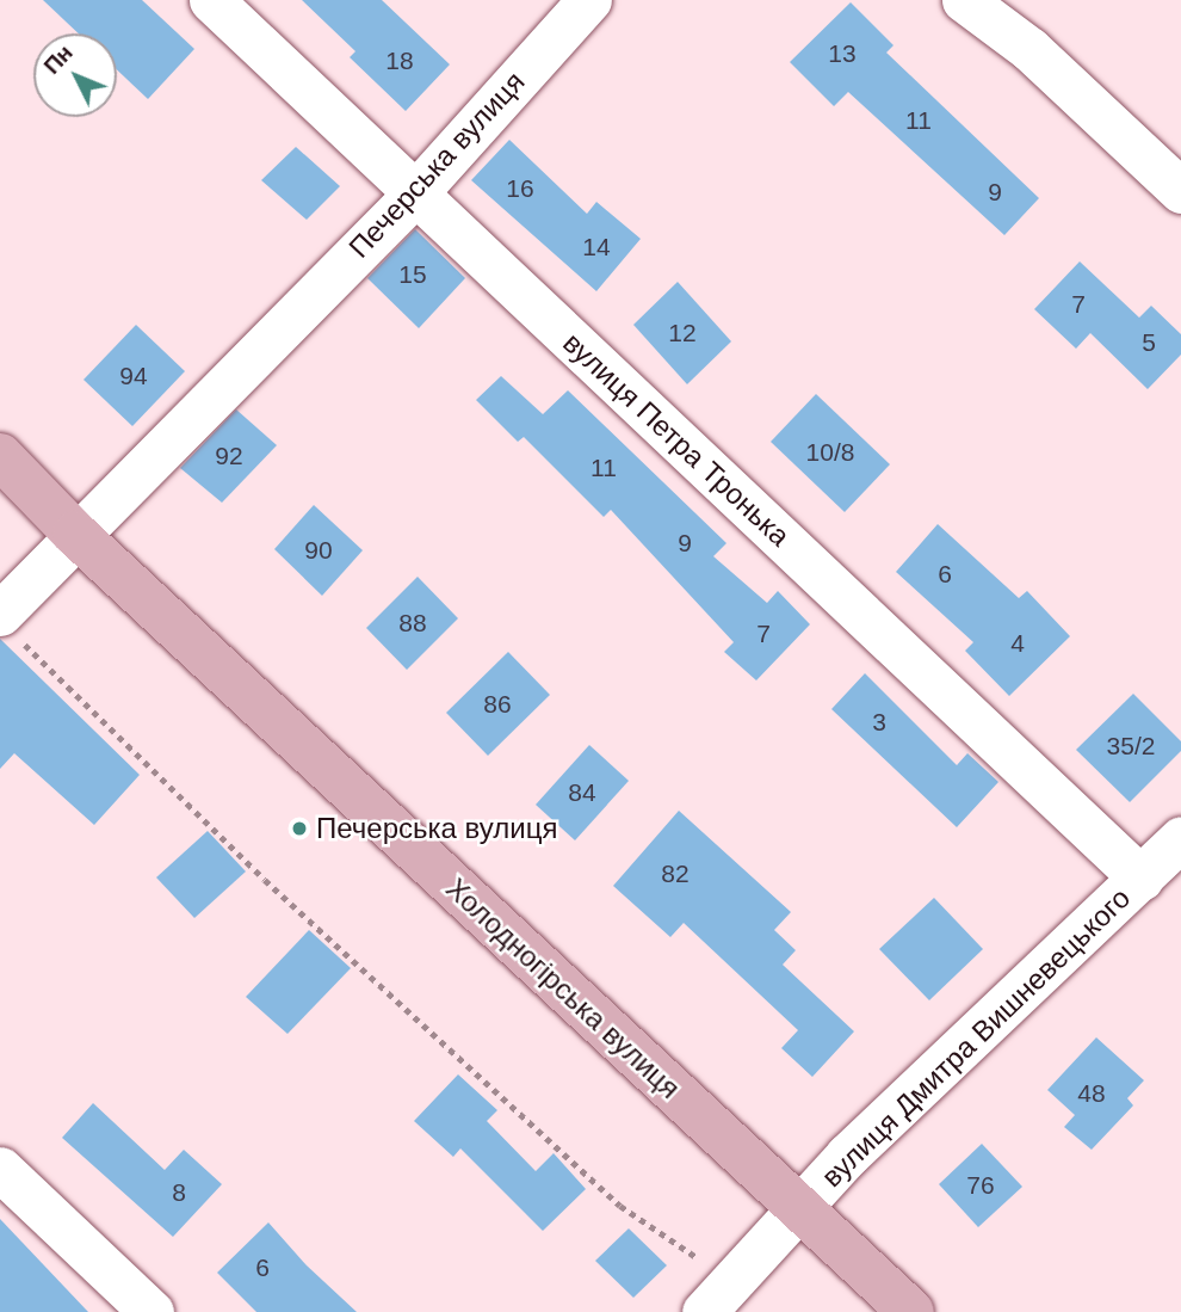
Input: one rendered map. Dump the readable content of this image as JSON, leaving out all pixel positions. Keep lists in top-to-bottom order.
{
  "streets": {
    "main road": ["Холодногірська вулиця"],
    "street": ["Печерська вулиця", "вулиця Петра Тронька", "вулиця Дмитра Вишневецького"]
  },
  "crossings": [
    ["Печерська вулиця", "вулиця Петра Тронька"],
    ["Печерська вулиця", "Холодногірська вулиця"],
    ["вулиця Петра Тронька", "вулиця Дмитра Вишневецького"],
    ["Холодногірська вулиця", "вулиця Дмитра Вишневецького"]
  ],
  "places": ["Печерська вулиця"],
  "house_numbers": [
    "13",
    "18",
    "11",
    "16",
    "9",
    "14",
    "15",
    "7",
    "12",
    "5",
    "94",
    "10/8",
    "92",
    "11",
    "9",
    "90",
    "6",
    "88",
    "7",
    "4",
    "86",
    "3",
    "35/2",
    "84",
    "82",
    "48",
    "76",
    "8",
    "6"
  ],
  "north": "top left"
}
